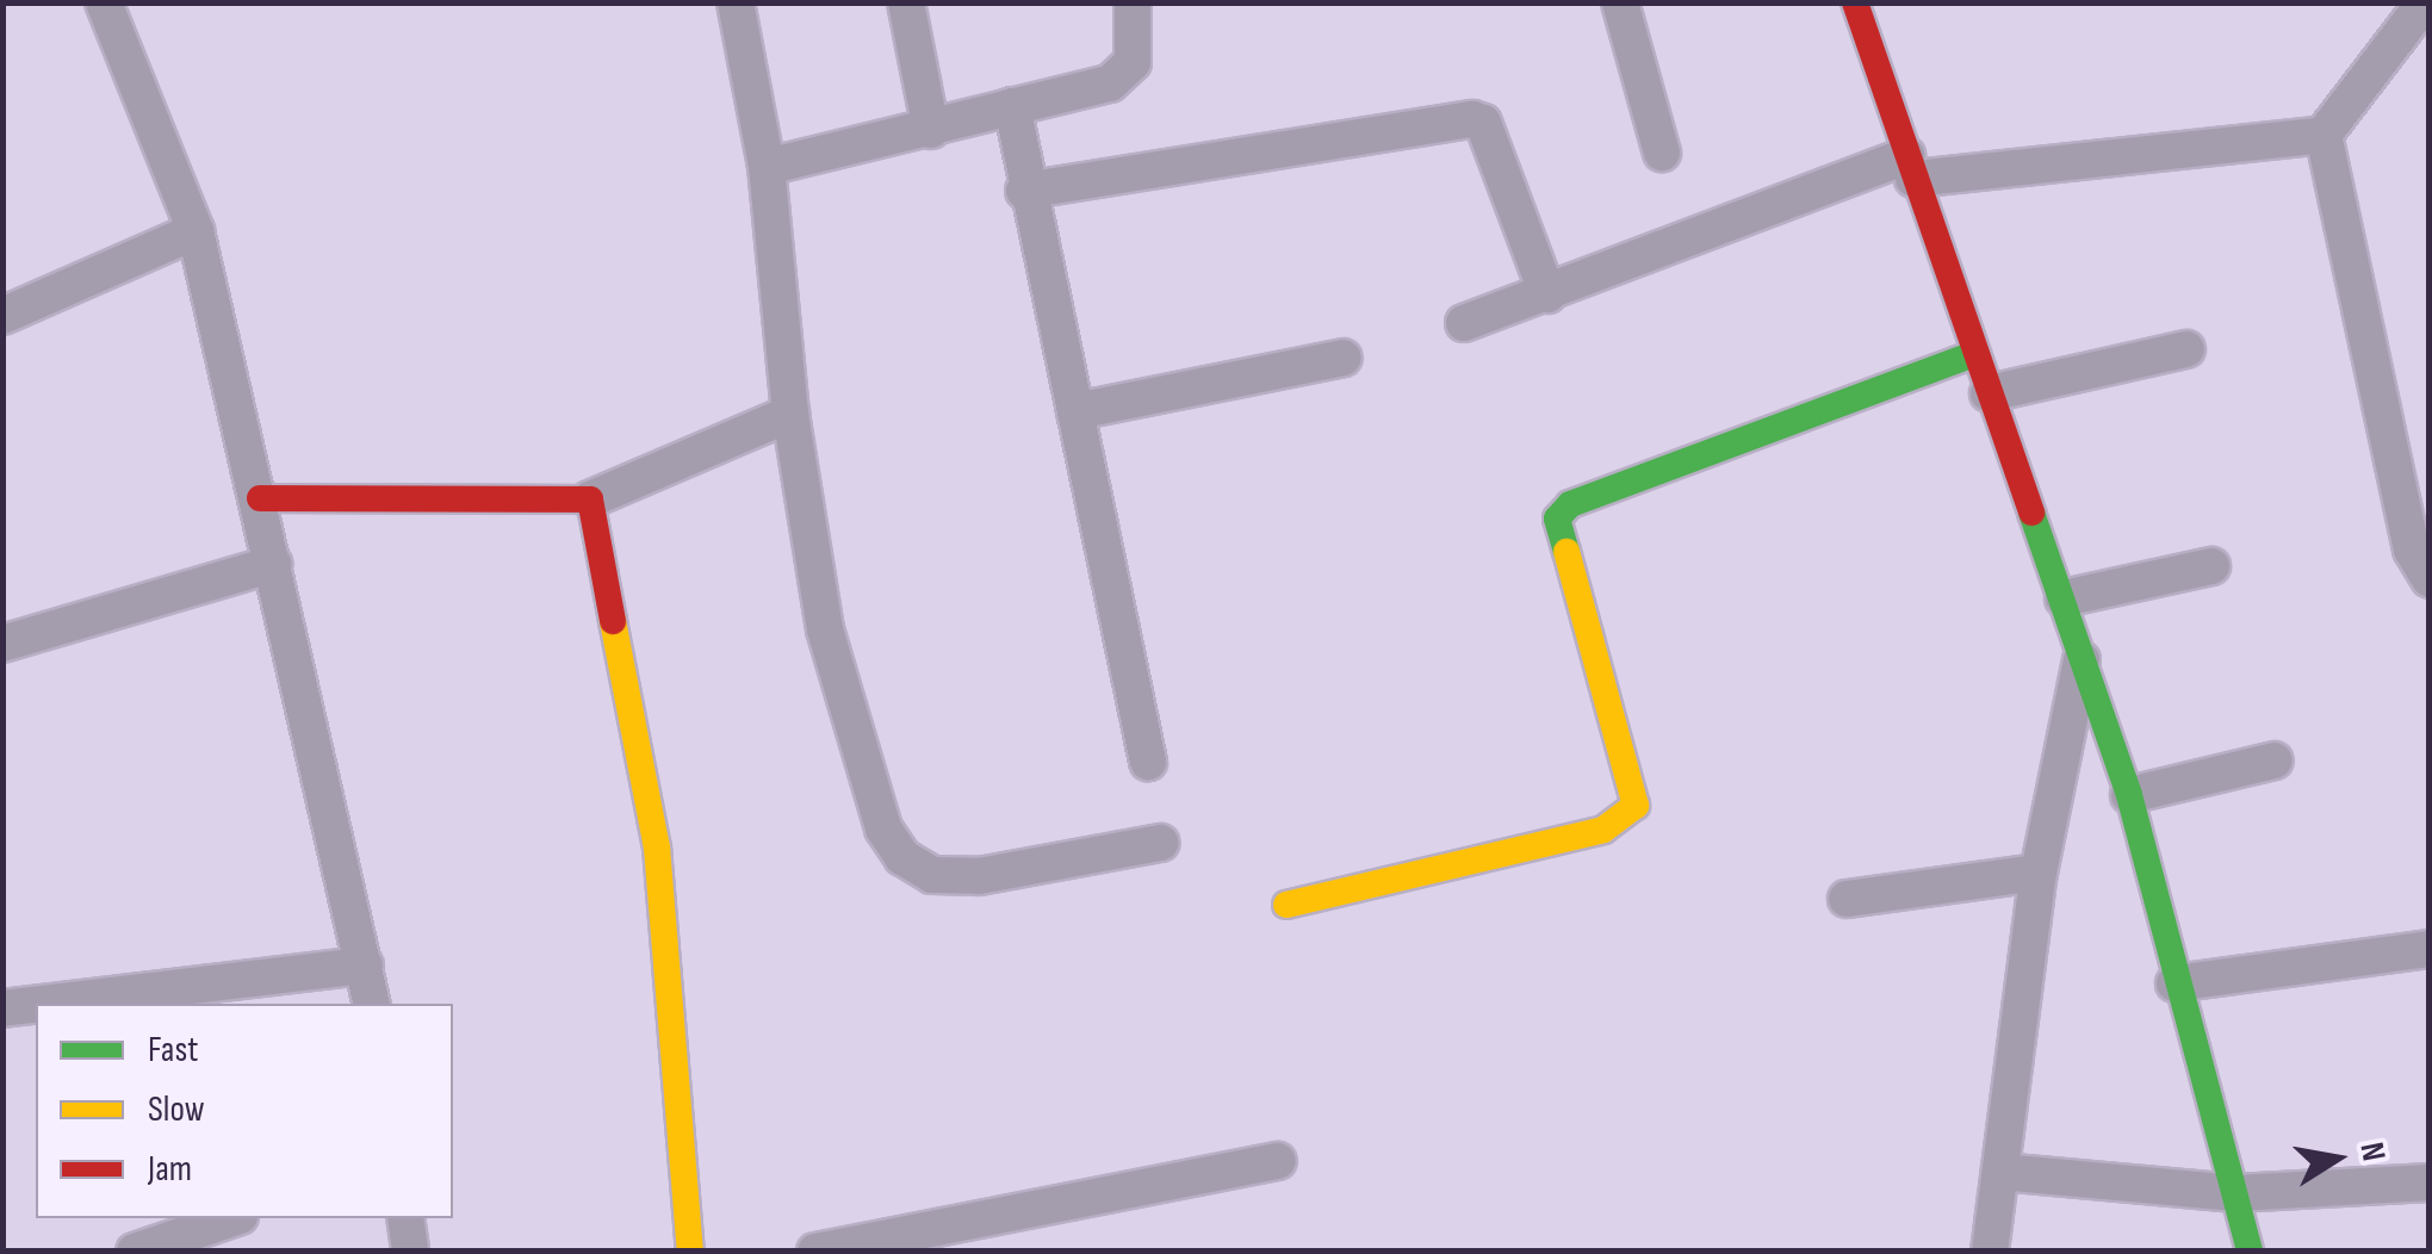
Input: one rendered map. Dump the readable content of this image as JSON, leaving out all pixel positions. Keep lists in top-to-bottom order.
{
  "legend": ["Fast", "Slow", "Jam"],
  "north": "right"
}
